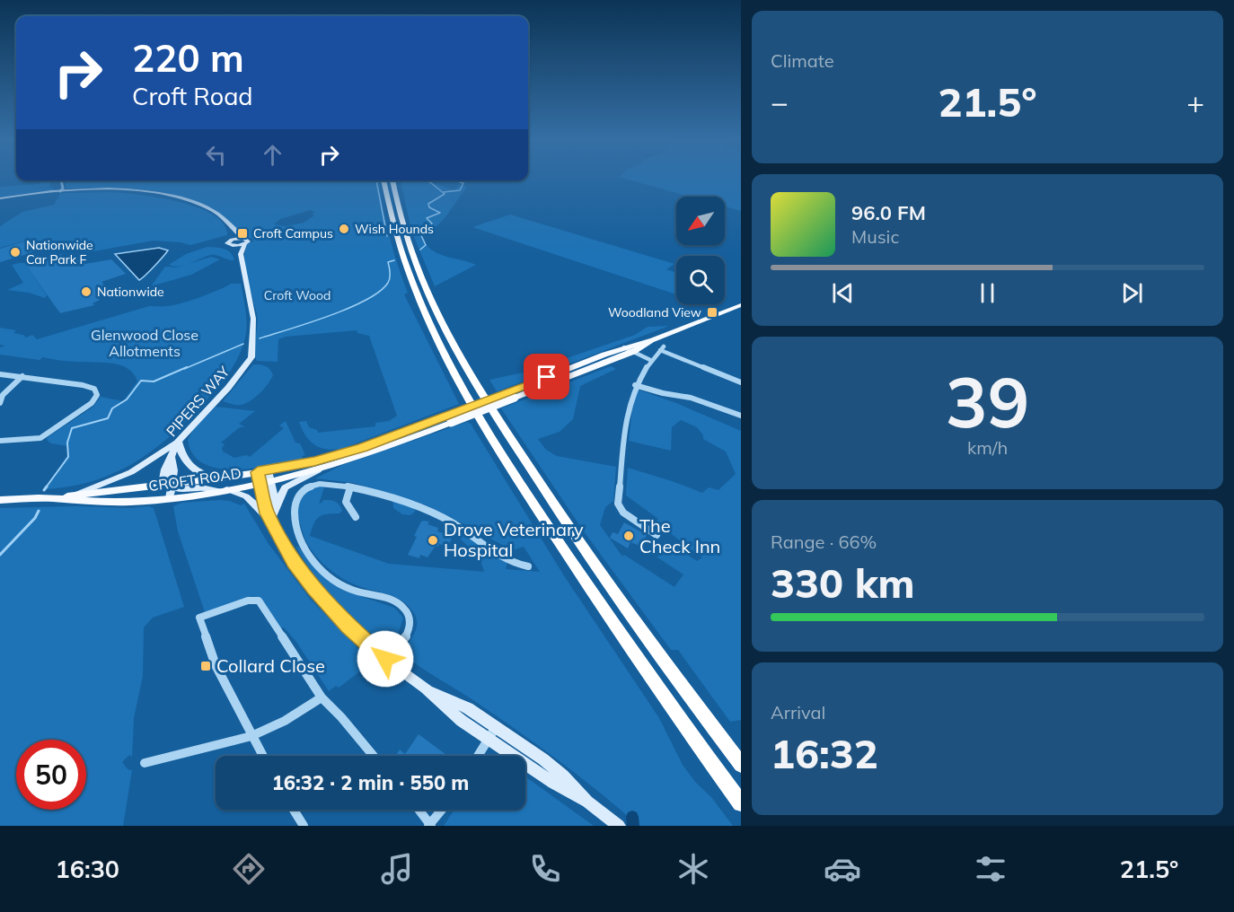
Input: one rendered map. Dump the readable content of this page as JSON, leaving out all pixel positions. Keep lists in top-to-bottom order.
{
  "streets": {
    "main road": ["PIPERS WAY", "CROFT ROAD"]
  },
  "crossings": [
    ["PIPERS WAY", "CROFT ROAD"]
  ],
  "parks": ["Croft Wood", "Glenwood Close Allotments"],
  "places": {
    "other": [
      "Wish Hounds",
      "Nationwide Car Park F",
      "Nationwide",
      "The Check Inn",
      "Drove Veterinary Hospital"
    ],
    "transit": ["Croft Campus", "Woodland View", "Collard Close"]
  },
  "north": "bottom left",
  "page": {
    "tile": [
      "Climate",
      ["39", "km/h"],
      ["Range · 66%", "330 km"],
      ["Arrival", "16:32"]
    ],
    "turn": ["220 m", "Croft Road"],
    "heat": ["−", "21.5°", "+"],
    "song": ["96.0 FM", "Music"],
    "limit": "50",
    "trip": "16:32 · 2 min · 550 m",
    "tabs": ["16:30", "21.5°"]
  }
}
